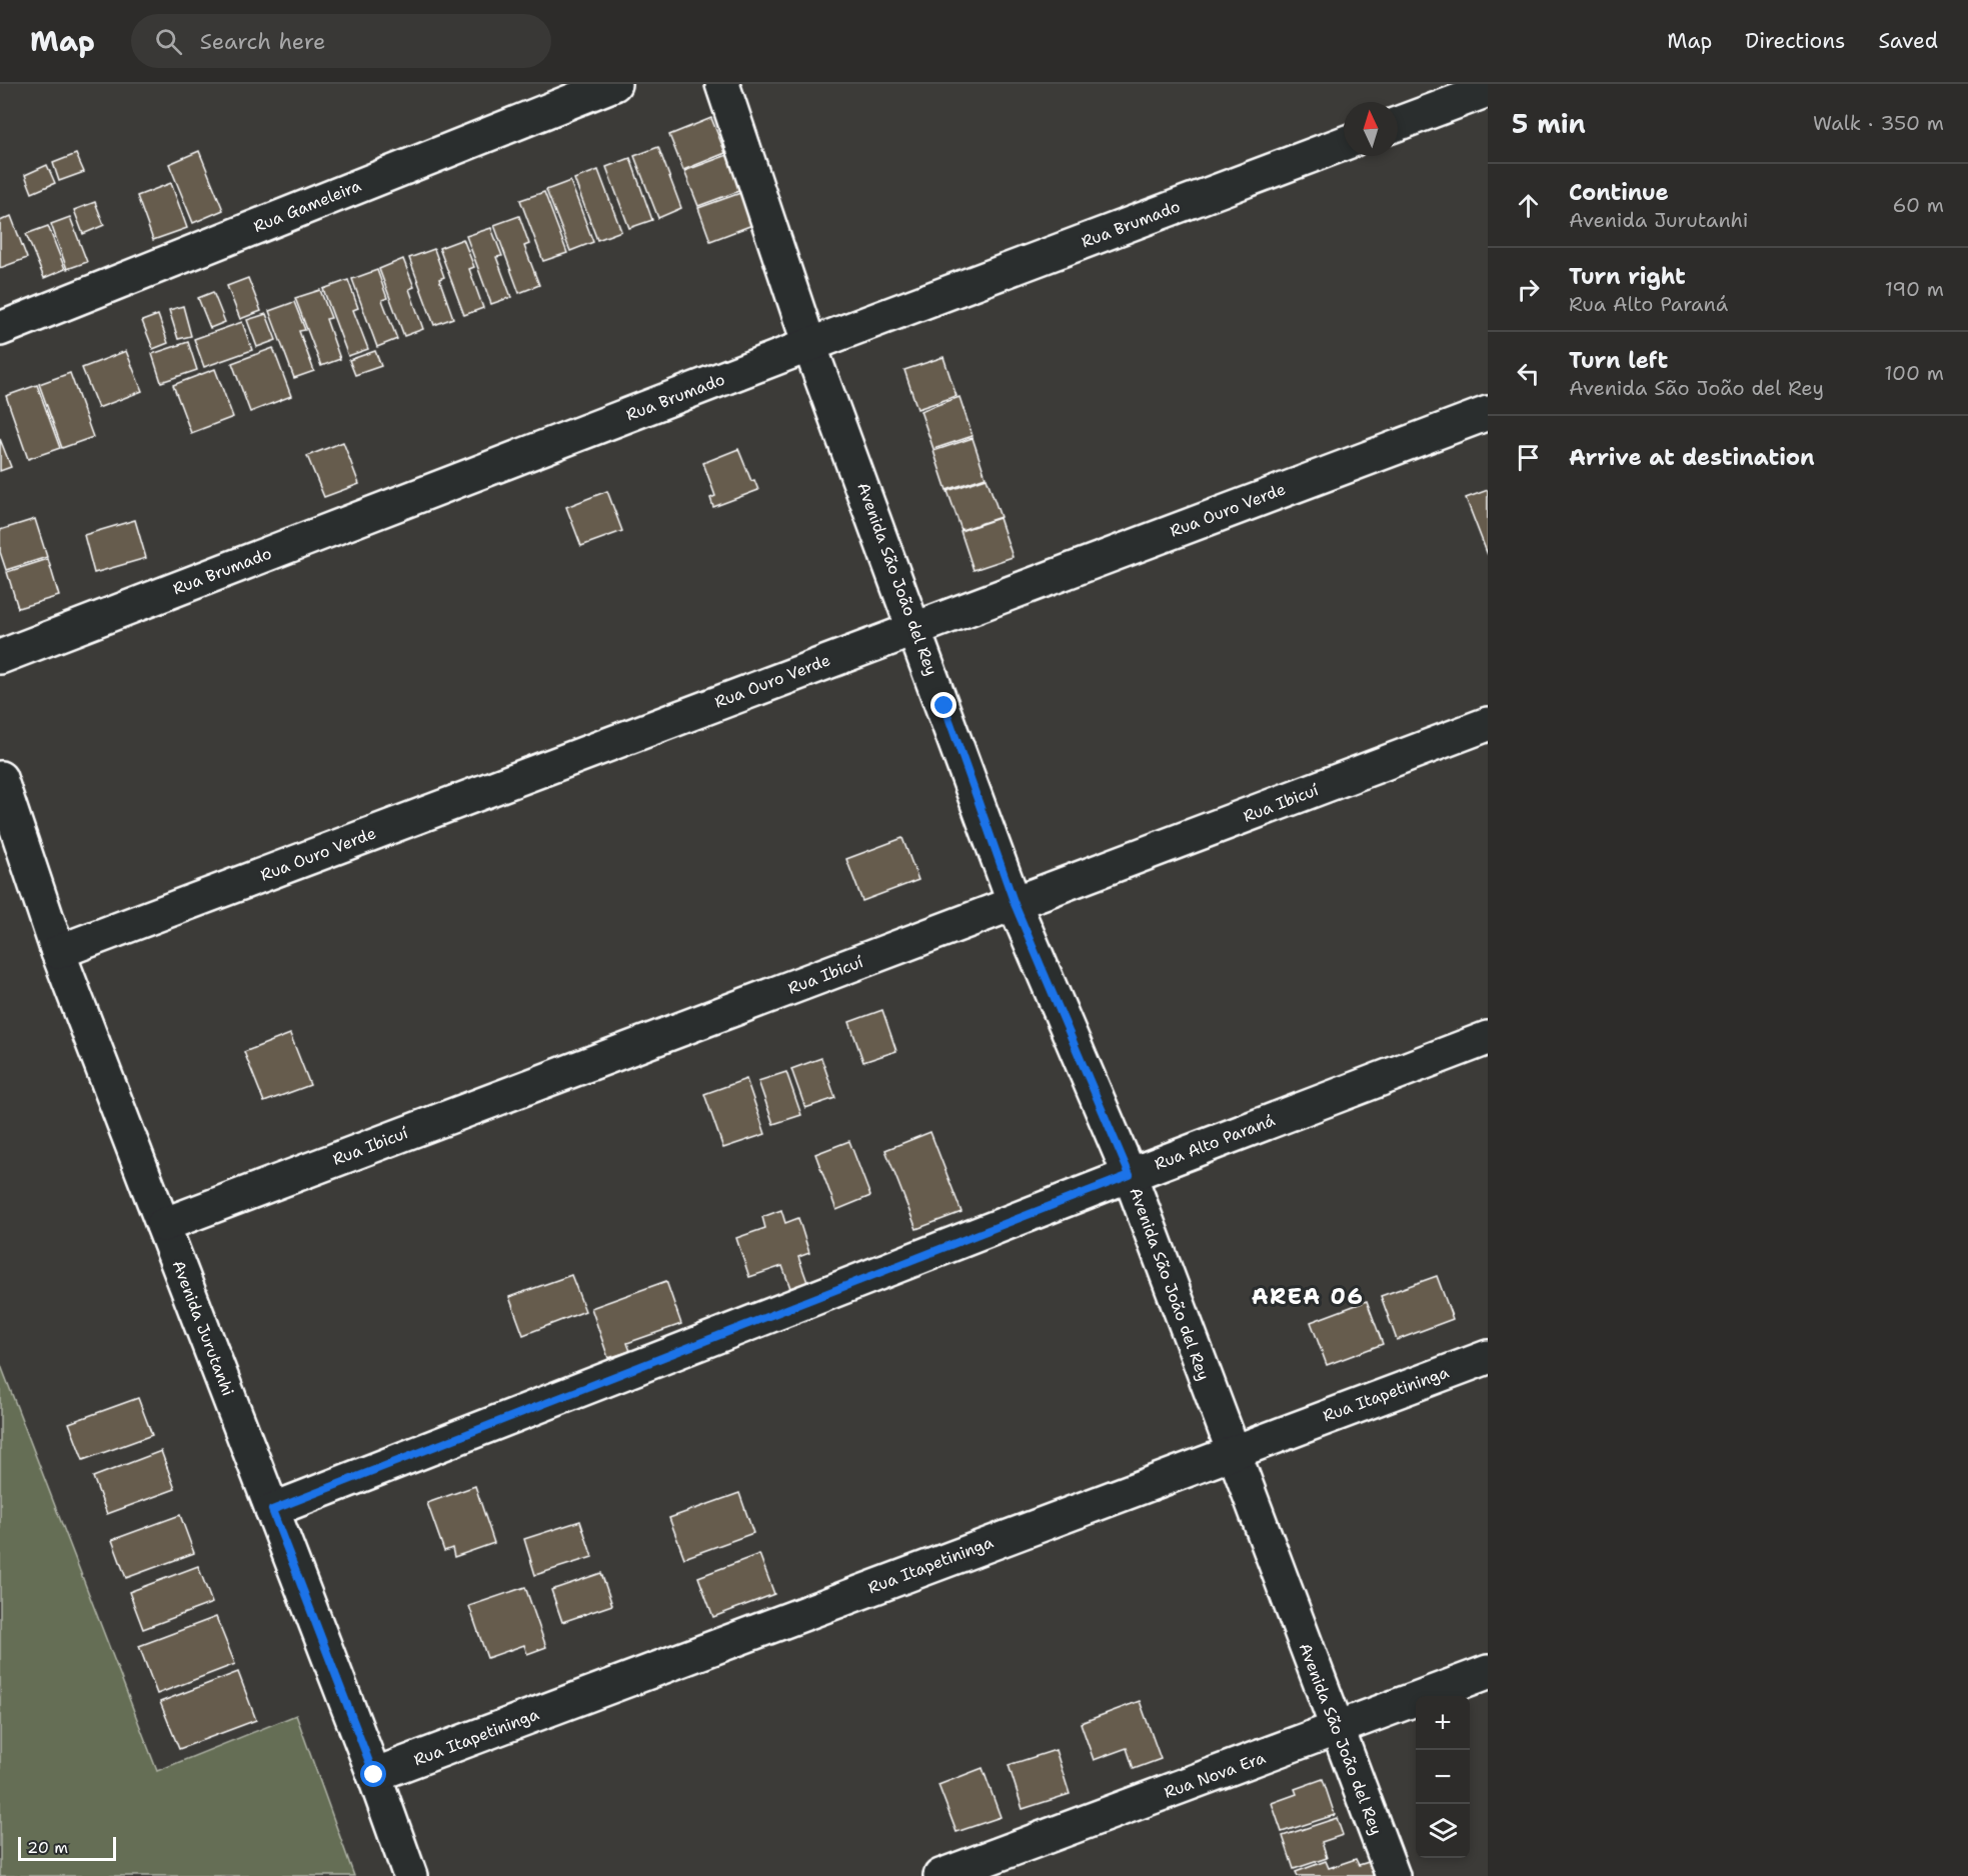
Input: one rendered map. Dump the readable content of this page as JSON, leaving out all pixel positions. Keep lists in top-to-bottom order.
{
  "streets": {
    "street": [
      "Rua Gameleira",
      "Rua Brumado",
      "Rua Ouro Verde",
      "Avenida São João del Rey",
      "Rua Ibicuí",
      "Rua Alto Paraná",
      "Avenida Jurutanhi",
      "Rua Itapetininga",
      "Rua Nova Era"
    ]
  },
  "crossings": [
    ["Rua Brumado", "Avenida São João del Rey"],
    ["Rua Ouro Verde", "Avenida São João del Rey"],
    ["Rua Ouro Verde", "Avenida Jurutanhi"],
    ["Avenida São João del Rey", "Rua Ibicuí"],
    ["Avenida São João del Rey", "Rua Alto Paraná"],
    ["Avenida São João del Rey", "Rua Itapetininga"],
    ["Avenida São João del Rey", "Rua Nova Era"],
    ["Rua Ibicuí", "Avenida Jurutanhi"],
    ["Rua Alto Paraná", "Avenida Jurutanhi"],
    ["Avenida Jurutanhi", "Rua Itapetininga"]
  ],
  "districts": ["AREA 06"],
  "scale_bar": "20 m",
  "north": "top",
  "page": {
    "header": "Map",
    "search": "Search here",
    "nav": ["Map", "Directions", "Saved"],
    "heading": ["5 min", "Walk · 350 m"],
    "list": [
      ["Continue", "Avenida Jurutanhi", "60 m"],
      ["Turn right", "Rua Alto Paraná", "190 m"],
      ["Turn left", "Avenida São João del Rey", "100 m"],
      "Arrive at destination"
    ],
    "map_buttons": ["+", "−"],
    "scale": "20 m"
  }
}
